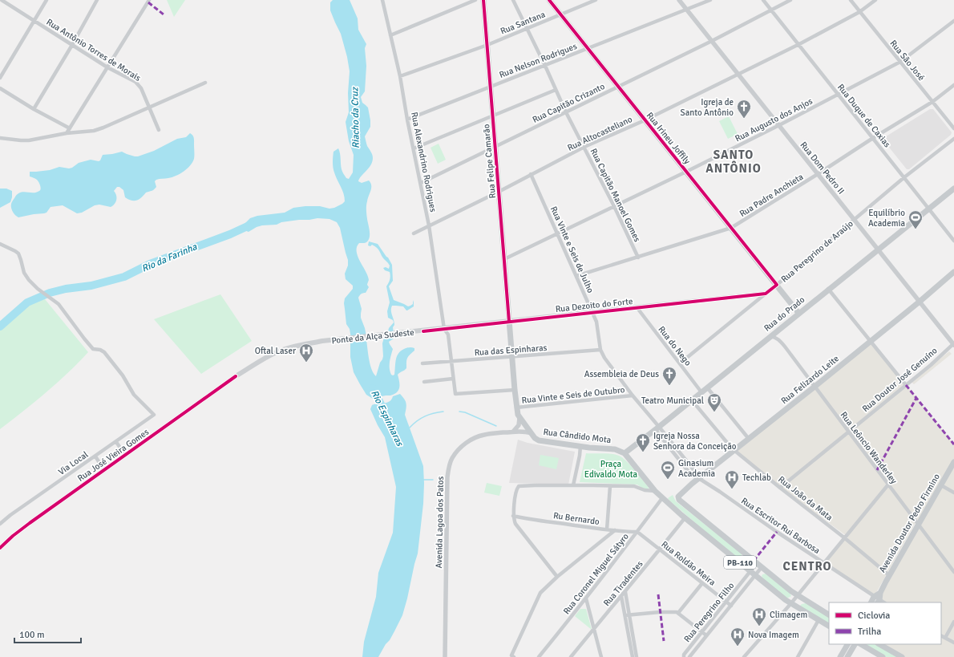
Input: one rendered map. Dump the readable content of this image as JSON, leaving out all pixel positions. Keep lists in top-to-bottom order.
{
  "streets": {
    "main road": [
      "Rua Irineu Joffily",
      "Rua Felipe Camarão",
      "Rua Peregrino de Araújo",
      "Rua Dezoito do Forte",
      "Rua do Prado",
      "Ponte da Alça Sudeste",
      "Rua Felizardo Leite",
      "Rua Cândido Mota",
      "Rua José Vieira Gomes",
      "Avenida Doutor Pedro Firmino",
      "PB-110"
    ],
    "street": [
      "Rua Santana",
      "Rua Antônio Torres de Morais",
      "Rua Nelson Rodrigues",
      "Rua São José",
      "Rua Capitão Crizanto",
      "Rua Duque de Caxias",
      "Rua Augusto dos Anjos",
      "Rua Altocasteliano",
      "Rua Alexandrino Rodrigues",
      "Rua Dom Pedro II",
      "Rua Capitão Manoel Gomes",
      "Rua Padre Anchieta",
      "Rua Vinte e Seis de Julho",
      "Rua do Nego",
      "Rua das Espinharas",
      "Rua Doutor José Genuíno",
      "Rua Vinte e Seis de Outubro",
      "Rua Leôncio Wanderley",
      "Via Local",
      "Rua João da Mata",
      "Ru Bernardo",
      "Avenida Lagoa dos Patos",
      "Rua Escritor Rui Barbosa",
      "Rua Roldão Meira",
      "Rua Coronel Miguel Sátyro",
      "Rua Tiradentes",
      "Rua Peregrino Filho"
    ]
  },
  "crossings": [
    ["Rua Santana", "Rua Irineu Joffily"],
    ["Rua Santana", "Rua Felipe Camarão"],
    ["Rua Santana", "Rua Alexandrino Rodrigues"],
    ["Rua Santana", "Rua Capitão Manoel Gomes"],
    ["Rua Nelson Rodrigues", "Rua Irineu Joffily"],
    ["Rua Nelson Rodrigues", "Rua Felipe Camarão"],
    ["Rua Nelson Rodrigues", "Rua Alexandrino Rodrigues"],
    ["Rua Nelson Rodrigues", "Rua Dom Pedro II"],
    ["Rua Nelson Rodrigues", "Rua Capitão Manoel Gomes"],
    ["Rua São José", "Rua Augusto dos Anjos"],
    ["Rua São José", "Rua Altocasteliano"],
    ["Rua São José", "Rua Padre Anchieta"],
    ["Rua Capitão Crizanto", "Rua Duque de Caxias"],
    ["Rua Capitão Crizanto", "Rua Irineu Joffily"],
    ["Rua Capitão Crizanto", "Rua Felipe Camarão"],
    ["Rua Capitão Crizanto", "Rua Alexandrino Rodrigues"],
    ["Rua Capitão Crizanto", "Rua Dom Pedro II"],
    ["Rua Capitão Crizanto", "Rua Capitão Manoel Gomes"],
    ["Rua Duque de Caxias", "Rua Augusto dos Anjos"],
    ["Rua Duque de Caxias", "Rua Altocasteliano"],
    ["Rua Duque de Caxias", "Rua Padre Anchieta"],
    ["Rua Duque de Caxias", "Rua Peregrino de Araújo"],
    ["Rua Duque de Caxias", "Rua do Prado"],
    ["Rua Augusto dos Anjos", "Rua Irineu Joffily"],
    ["Rua Augusto dos Anjos", "Rua Felipe Camarão"],
    ["Rua Augusto dos Anjos", "Rua Dom Pedro II"],
    ["Rua Augusto dos Anjos", "Rua Capitão Manoel Gomes"],
    ["Rua Augusto dos Anjos", "Rua Vinte e Seis de Julho"],
    ["Rua Altocasteliano", "Rua Irineu Joffily"],
    ["Rua Altocasteliano", "Rua Felipe Camarão"],
    ["Rua Altocasteliano", "Rua Alexandrino Rodrigues"],
    ["Rua Altocasteliano", "Rua Dom Pedro II"],
    ["Rua Altocasteliano", "Rua Capitão Manoel Gomes"],
    ["Rua Altocasteliano", "Rua Vinte e Seis de Julho"],
    ["Rua Irineu Joffily", "Rua Padre Anchieta"],
    ["Rua Irineu Joffily", "Rua Peregrino de Araújo"],
    ["Rua Irineu Joffily", "Rua do Prado"],
    ["Rua Felipe Camarão", "Rua Alexandrino Rodrigues"],
    ["Rua Felipe Camarão", "Rua Dezoito do Forte"],
    ["Rua Felipe Camarão", "Rua das Espinharas"],
    ["Rua Felipe Camarão", "Rua Vinte e Seis de Outubro"],
    ["Rua Felipe Camarão", "Rua Cândido Mota"],
    ["Rua Alexandrino Rodrigues", "Rua Dezoito do Forte"],
    ["Rua Alexandrino Rodrigues", "Rua das Espinharas"],
    ["Rua Dom Pedro II", "Rua Padre Anchieta"],
    ["Rua Dom Pedro II", "Rua Peregrino de Araújo"],
    ["Rua Dom Pedro II", "Rua do Prado"],
    ["Rua Dom Pedro II", "Rua Felizardo Leite"],
    ["Rua Dom Pedro II", "Rua Doutor José Genuíno"],
    ["Rua Capitão Manoel Gomes", "Rua Padre Anchieta"],
    ["Rua Padre Anchieta", "Rua Vinte e Seis de Julho"],
    ["Rua Vinte e Seis de Julho", "Rua Dezoito do Forte"],
    ["Rua Vinte e Seis de Julho", "Rua do Prado"],
    ["Rua Vinte e Seis de Julho", "Rua das Espinharas"],
    ["Rua Vinte e Seis de Julho", "Rua Vinte e Seis de Outubro"],
    ["Rua Vinte e Seis de Julho", "Rua Escritor Rui Barbosa"],
    ["Rua Peregrino de Araújo", "Rua Dezoito do Forte"],
    ["Rua Peregrino de Araújo", "Rua do Nego"],
    ["Rua Dezoito do Forte", "Ponte da Alça Sudeste"],
    ["Rua Dezoito do Forte", "Rua do Nego"],
    ["Rua do Prado", "Rua do Nego"],
    ["Rua do Prado", "Rua Cândido Mota"],
    ["Rua do Prado", "Rua Leôncio Wanderley"],
    ["Rua do Prado", "Rua João da Mata"],
    ["Rua do Prado", "Rua Escritor Rui Barbosa"],
    ["Rua do Prado", "PB-110"],
    ["Ponte da Alça Sudeste", "Rua José Vieira Gomes"],
    ["Rua Felizardo Leite", "Rua Leôncio Wanderley"],
    ["Rua Felizardo Leite", "Rua João da Mata"],
    ["Rua Felizardo Leite", "Rua Escritor Rui Barbosa"],
    ["Rua Felizardo Leite", "PB-110"],
    ["Rua Doutor José Genuíno", "Rua Leôncio Wanderley"],
    ["Rua Doutor José Genuíno", "Rua João da Mata"],
    ["Rua Vinte e Seis de Outubro", "Rua Cândido Mota"],
    ["Rua Cândido Mota", "Avenida Lagoa dos Patos"],
    ["Rua Cândido Mota", "PB-110"],
    ["Rua Leôncio Wanderley", "Avenida Doutor Pedro Firmino"],
    ["Rua João da Mata", "Avenida Doutor Pedro Firmino"],
    ["Ru Bernardo", "Rua Roldão Meira"],
    ["Ru Bernardo", "Rua Coronel Miguel Sátyro"],
    ["Avenida Doutor Pedro Firmino", "Rua Escritor Rui Barbosa"],
    ["PB-110", "Rua Coronel Miguel Sátyro"],
    ["PB-110", "Rua Tiradentes"],
    ["PB-110", "Rua Peregrino Filho"],
    ["Rua Roldão Meira", "Rua Coronel Miguel Sátyro"],
    ["Rua Roldão Meira", "Rua Tiradentes"],
    ["Rua Roldão Meira", "Rua Peregrino Filho"]
  ],
  "districts": ["SANTO ANTÔNIO", "CENTRO"],
  "water": ["Riacho da Cruz", "Rio da Farinha", "Rio Espinharas"],
  "parks": ["Praça Edivaldo Mota"],
  "places": {
    "church": ["Igreja de Santo Antônio", "Assembleia de Deus", "Igreja Nossa Senhora da Conceição"],
    "sports": ["Equilíbrio Academia", "Ginasium Academia"],
    "hospital": [
      "Oftal Laser",
      "Techlab",
      "Climagem",
      "Nova Imagem"
    ],
    "theatre": ["Teatro Municipal"]
  },
  "legend": ["Ciclovia", "Trilha"],
  "scale_bar": "100 m"
}
